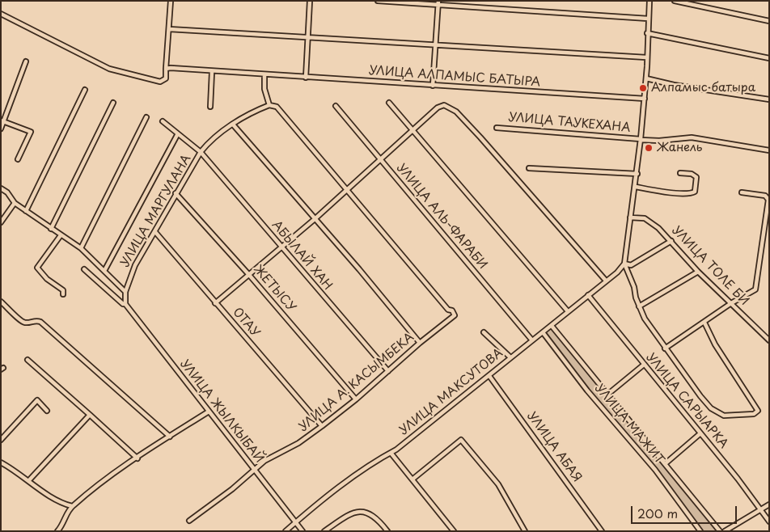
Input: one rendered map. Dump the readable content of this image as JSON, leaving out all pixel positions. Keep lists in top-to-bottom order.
{
  "streets": {
    "street": [
      "УЛИЦА АЛПАМЫС БАТЫРА",
      "УЛИЦА ТАУКЕХАНА",
      "УЛИЦА МАРГУЛАНА",
      "УЛИЦА АЛЬ-ФАРАБИ",
      "АБЫЛАЙ ХАН",
      "УЛИЦА ТОЛЕ БИ",
      "ЖЕТЫСУ",
      "ОТАУ",
      "УЛИЦА А. КАСЫМБЕКА",
      "УЛИЦА МАКСУТОВА",
      "УЛИЦА САРЫАРКА",
      "УЛИЦА ЖЫЛКЫБАЙ",
      "УЛИЦА МАЖИТ",
      "УЛИЦА АБАЯ"
    ]
  },
  "crossings": [
    ["УЛИЦА МАРГУЛАНА", "АБЫЛАЙ ХАН"],
    ["УЛИЦА МАРГУЛАНА", "ЖЕТЫСУ"],
    ["УЛИЦА МАРГУЛАНА", "ОТАУ"],
    ["УЛИЦА МАРГУЛАНА", "УЛИЦА ЖЫЛКЫБАЙ"],
    ["УЛИЦА АЛЬ-ФАРАБИ", "УЛИЦА МАКСУТОВА"],
    ["АБЫЛАЙ ХАН", "УЛИЦА А. КАСЫМБЕКА"],
    ["ЖЕТЫСУ", "УЛИЦА А. КАСЫМБЕКА"],
    ["ОТАУ", "УЛИЦА А. КАСЫМБЕКА"],
    ["УЛИЦА А. КАСЫМБЕКА", "УЛИЦА ЖЫЛКЫБАЙ"],
    ["УЛИЦА МАКСУТОВА", "УЛИЦА САРЫАРКА"],
    ["УЛИЦА МАКСУТОВА", "УЛИЦА ЖЫЛКЫБАЙ"],
    ["УЛИЦА МАКСУТОВА", "УЛИЦА МАЖИТ"],
    ["УЛИЦА МАКСУТОВА", "УЛИЦА АБАЯ"]
  ],
  "places": ["Алпамыс батыра", "Жанель"],
  "scale_bar": "200 m"
}
